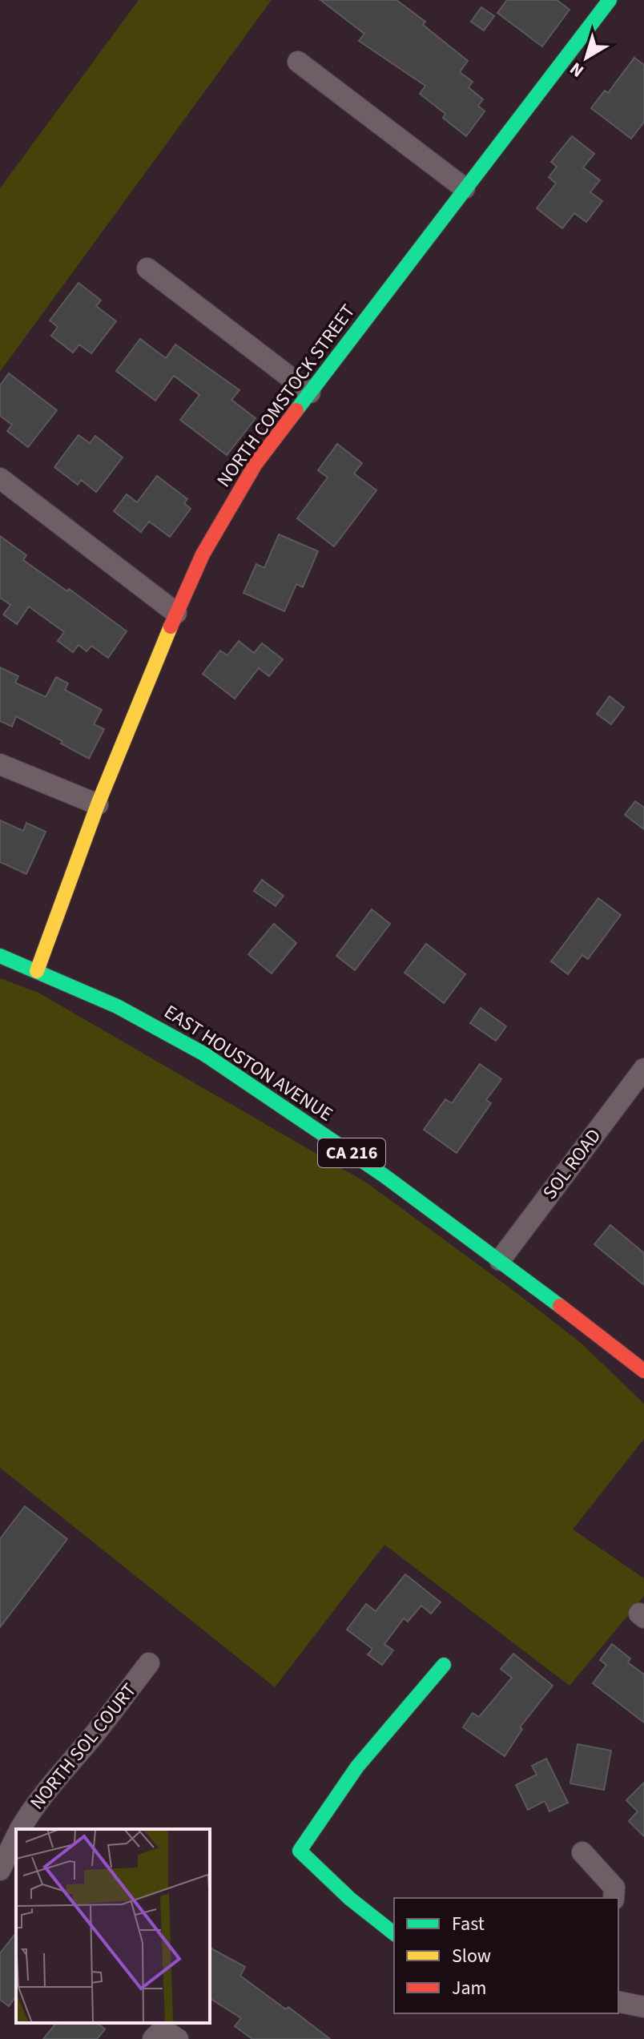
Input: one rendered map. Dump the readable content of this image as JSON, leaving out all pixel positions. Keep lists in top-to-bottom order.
{
  "streets": {
    "street": [
      "NORTH COMSTOCK STREET",
      "EAST HOUSTON AVENUE",
      "CA 216",
      "SOL ROAD",
      "NORTH SOL COURT"
    ]
  },
  "crossings": [
    ["NORTH COMSTOCK STREET", "EAST HOUSTON AVENUE"],
    ["EAST HOUSTON AVENUE", "SOL ROAD"]
  ],
  "legend": ["Fast", "Slow", "Jam"],
  "north": "bottom left"
}
